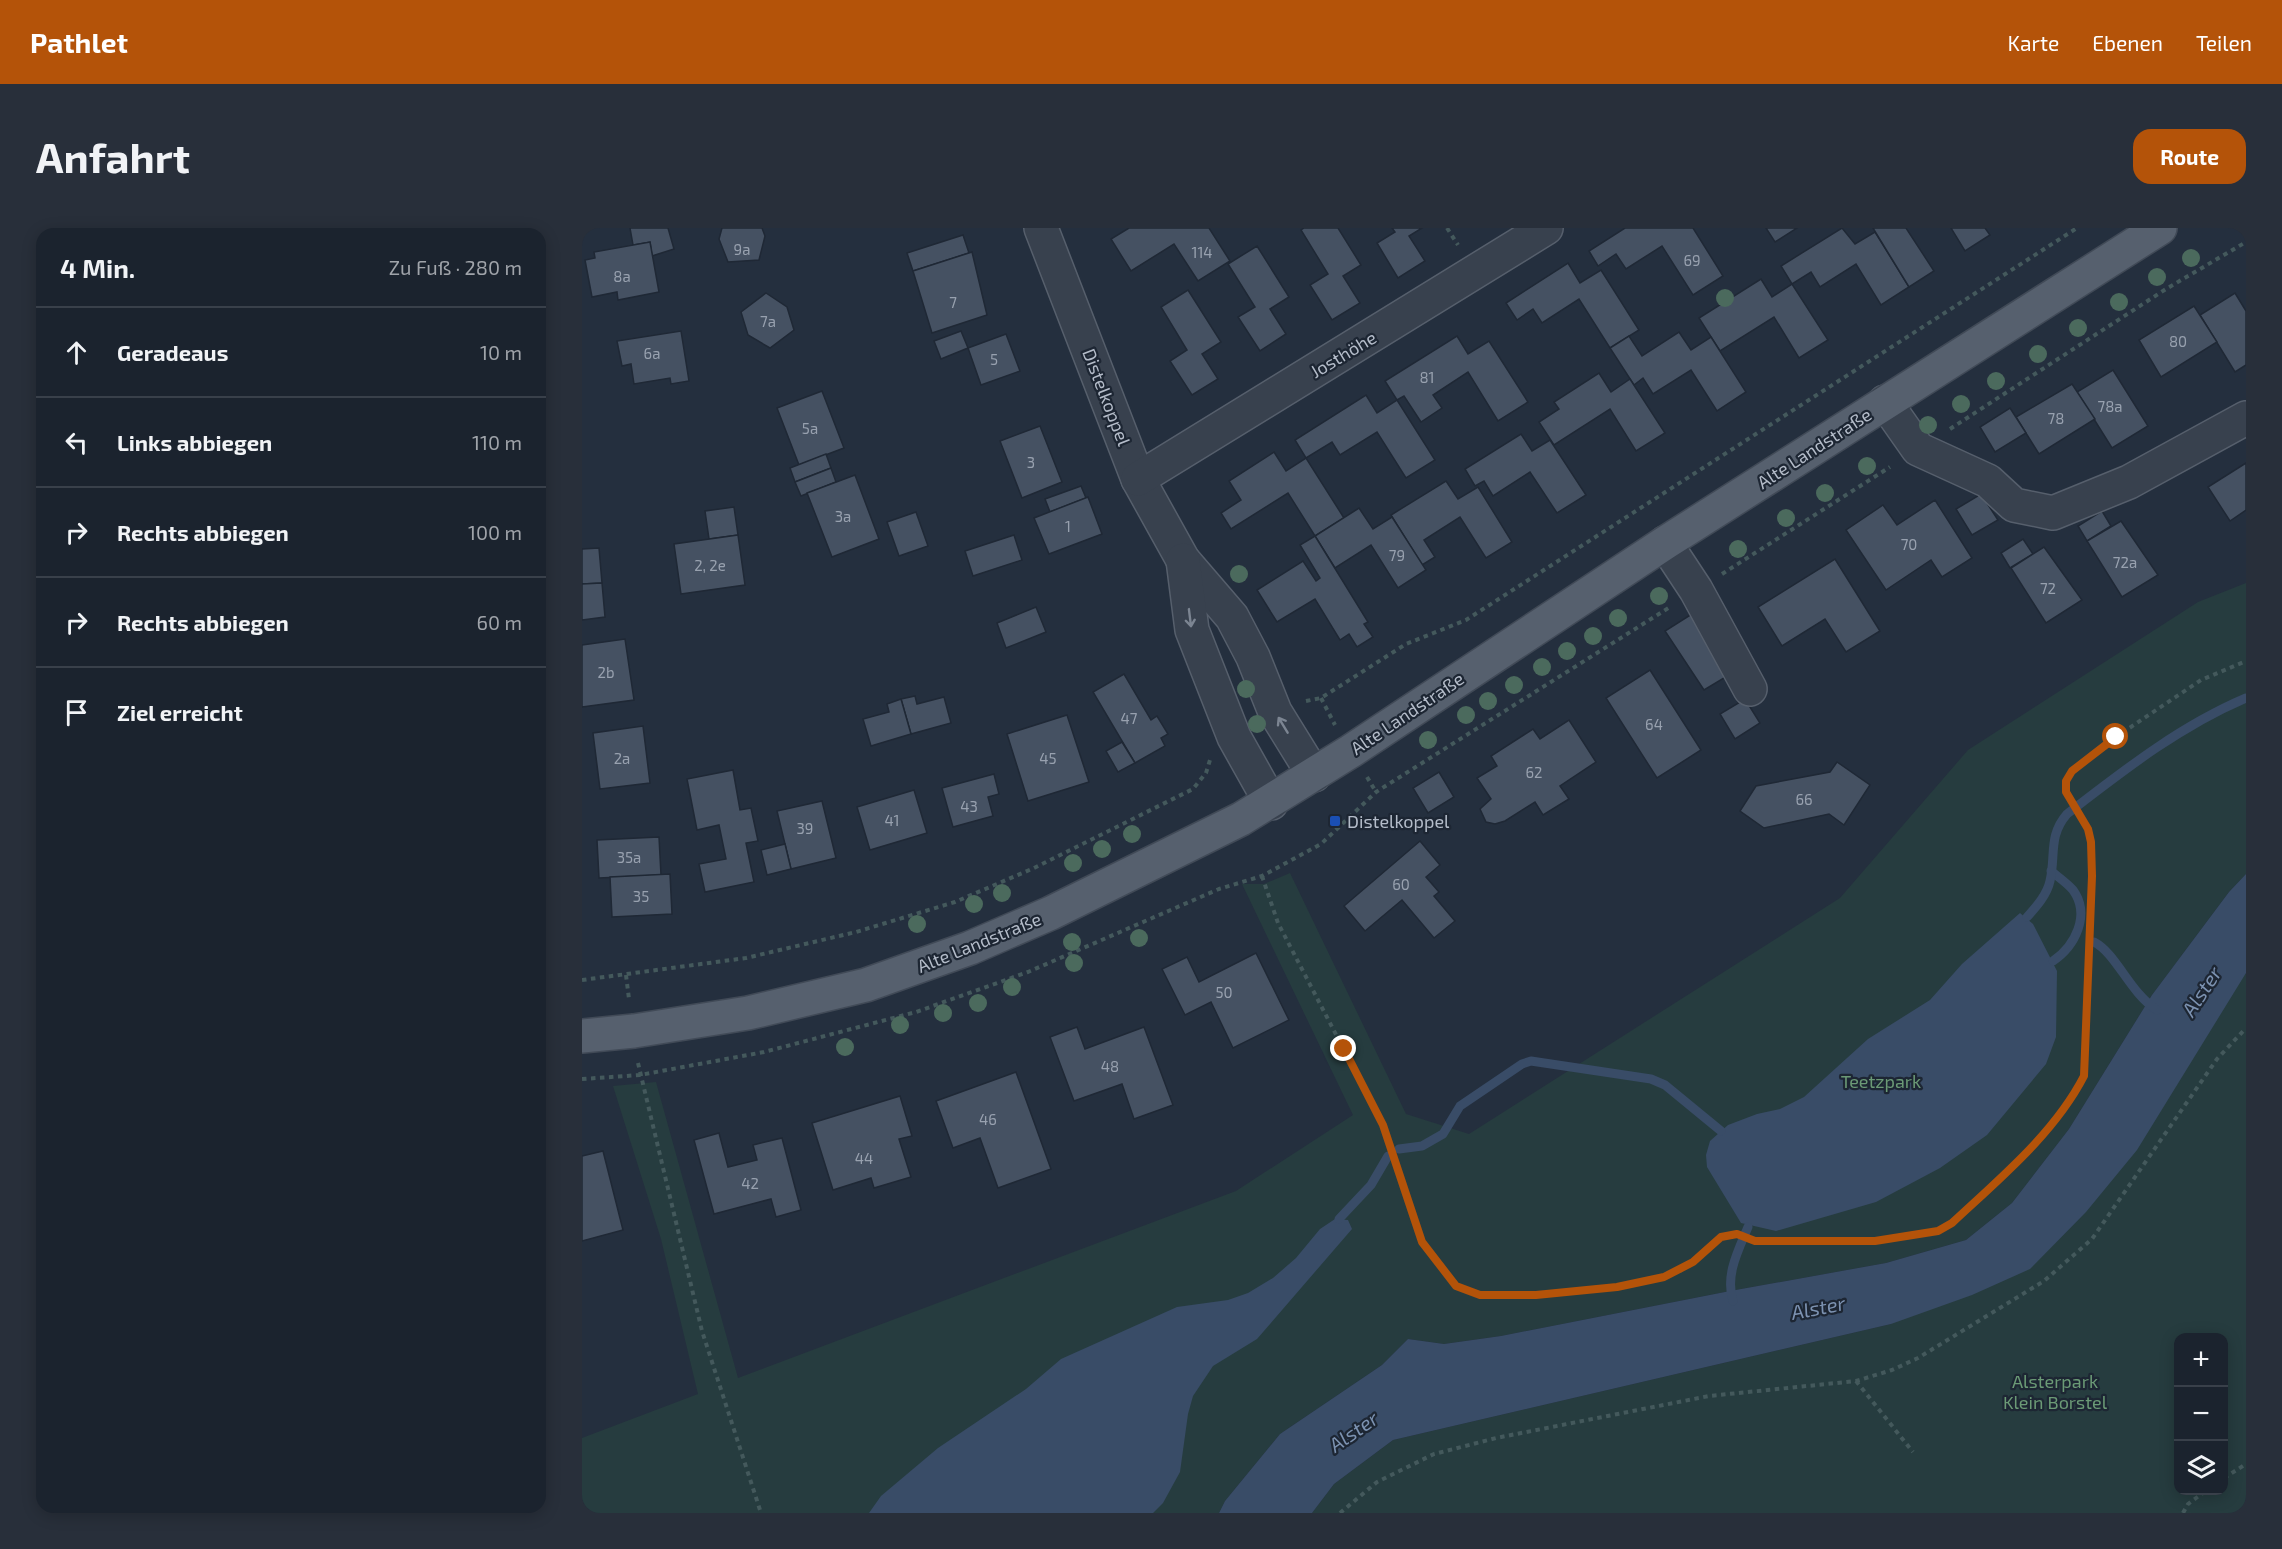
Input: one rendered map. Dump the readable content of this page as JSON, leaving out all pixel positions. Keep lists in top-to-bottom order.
{
  "streets": {
    "main road": ["Alte Landstraße"],
    "street": ["Josthöhe", "Distelkoppel"]
  },
  "crossings": [
    ["Josthöhe", "Distelkoppel"],
    ["Distelkoppel", "Alte Landstraße"]
  ],
  "water": ["Alster"],
  "parks": ["Teetzpark", "Alsterpark Klein Borstel"],
  "places": {
    "transit": ["Distelkoppel"]
  },
  "house_numbers": [
    "9a",
    "114",
    "69",
    "8a",
    "7",
    "7a",
    "80",
    "6a",
    "5",
    "81",
    "78a",
    "78",
    "5a",
    "3",
    "3a",
    "1",
    "70",
    "79",
    "72a",
    "2, 2e",
    "72",
    "2b",
    "47",
    "64",
    "2a",
    "45",
    "62",
    "66",
    "43",
    "41",
    "39",
    "35a",
    "60",
    "35",
    "50",
    "48",
    "46",
    "44",
    "42"
  ],
  "page": {
    "header": "Pathlet",
    "nav": ["Karte", "Ebenen", "Teilen"],
    "buttons": "Route",
    "title": "Anfahrt",
    "heading": ["4 Min.", "Zu Fuß · 280 m"],
    "list": [
      ["Geradeaus", "10 m"],
      ["Links abbiegen", "110 m"],
      ["Rechts abbiegen", "100 m"],
      ["Rechts abbiegen", "60 m"],
      "Ziel erreicht"
    ],
    "map_buttons": ["+", "−"]
  }
}
